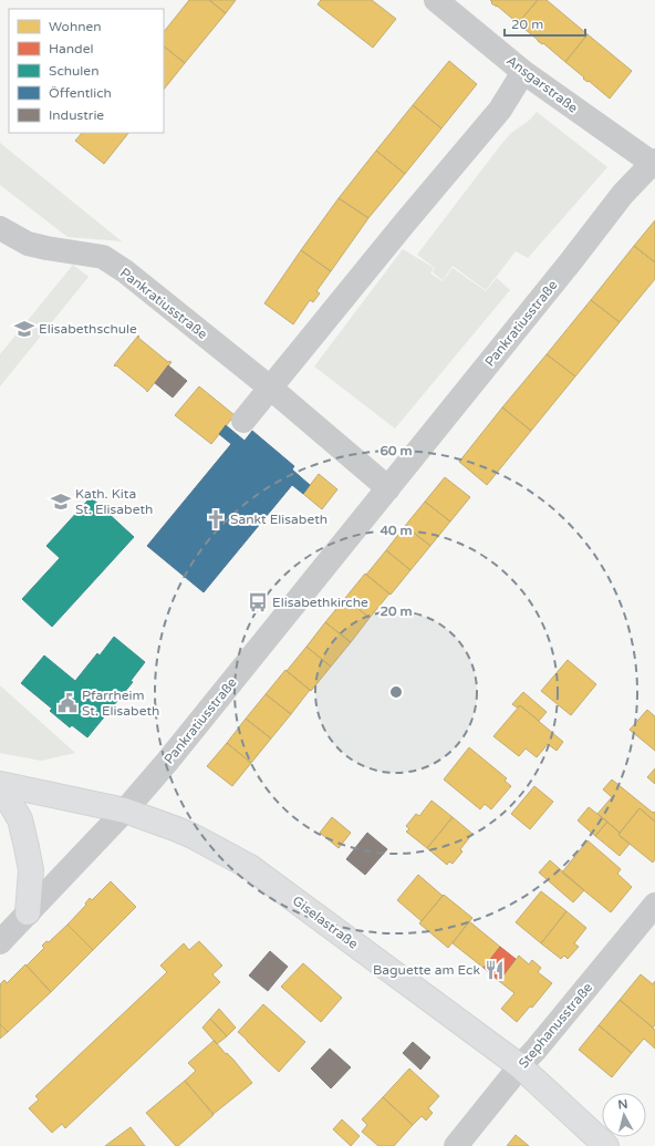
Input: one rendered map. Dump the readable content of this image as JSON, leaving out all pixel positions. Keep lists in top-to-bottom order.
{
  "streets": {
    "main road": ["Giselastraße"],
    "street": ["Ansgarstraße", "Pankratiusstraße", "Stephanusstraße"]
  },
  "crossings": [
    ["Ansgarstraße", "Pankratiusstraße"],
    ["Pankratiusstraße", "Giselastraße"],
    ["Giselastraße", "Stephanusstraße"]
  ],
  "places": {
    "school or university": ["Elisabethschule", "Kath. Kita St. Elisabeth"],
    "church": ["Sankt Elisabeth"],
    "bus stop": ["Elisabethkirche"],
    "public building": ["Pfarrheim St. Elisabeth"],
    "restaurant": ["Baguette am Eck"]
  },
  "legend": [
    "Wohnen",
    "Handel",
    "Schulen",
    "Öffentlich",
    "Industrie"
  ],
  "scale_bar": "20 m",
  "north": "top",
  "rings": ["60 m", "40 m", "20 m"]
}
